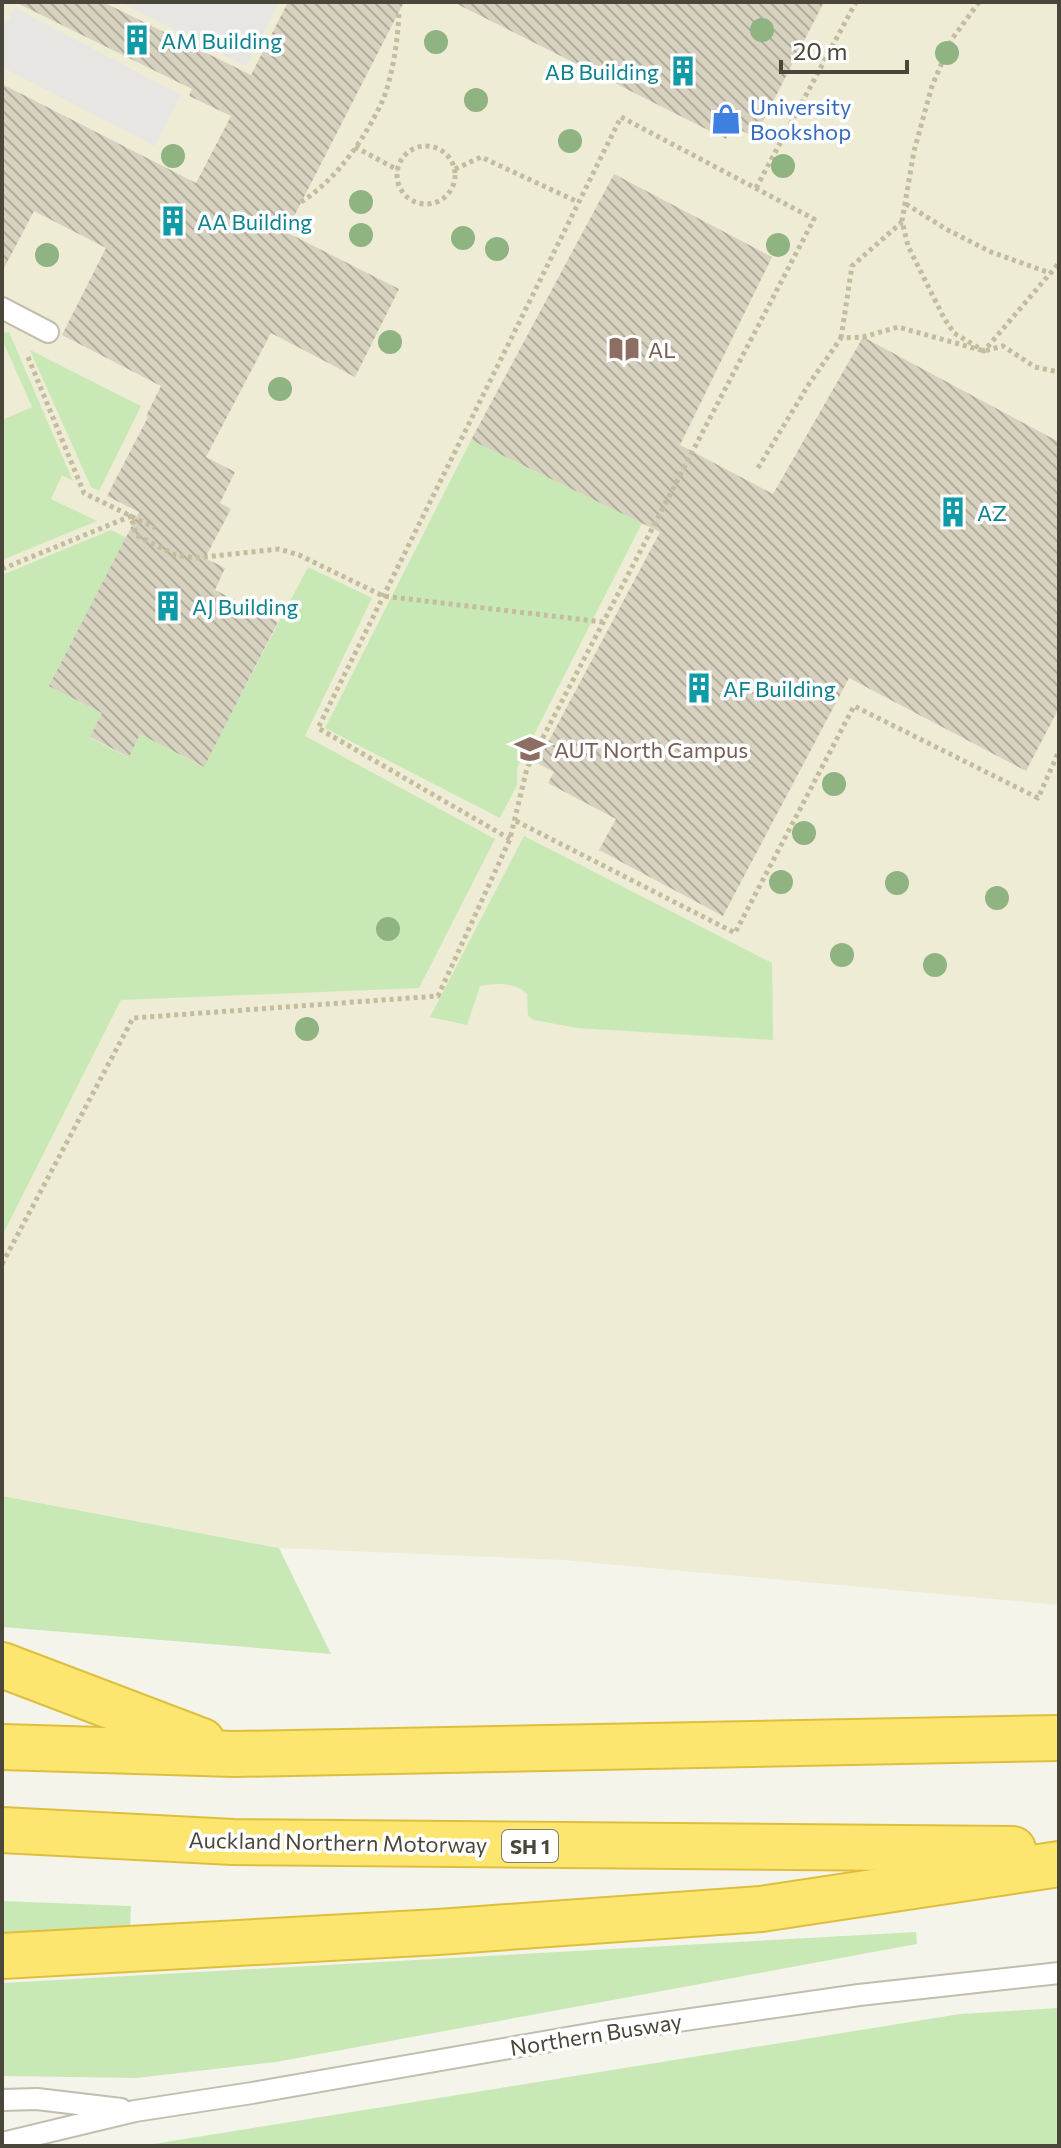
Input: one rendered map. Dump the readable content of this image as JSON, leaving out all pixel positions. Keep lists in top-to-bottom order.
{
  "streets": {
    "highway": ["Auckland Northern Motorway", "SH 1"],
    "lane": ["Northern Busway"]
  },
  "places": {
    "building": [
      "AM Building",
      "AB Building",
      "AA Building",
      "AZ",
      "AJ Building",
      "AF Building"
    ],
    "shop": ["University Bookshop"],
    "library": ["AL"],
    "school or university": ["AUT North Campus"]
  },
  "scale_bar": "20 m"
}
